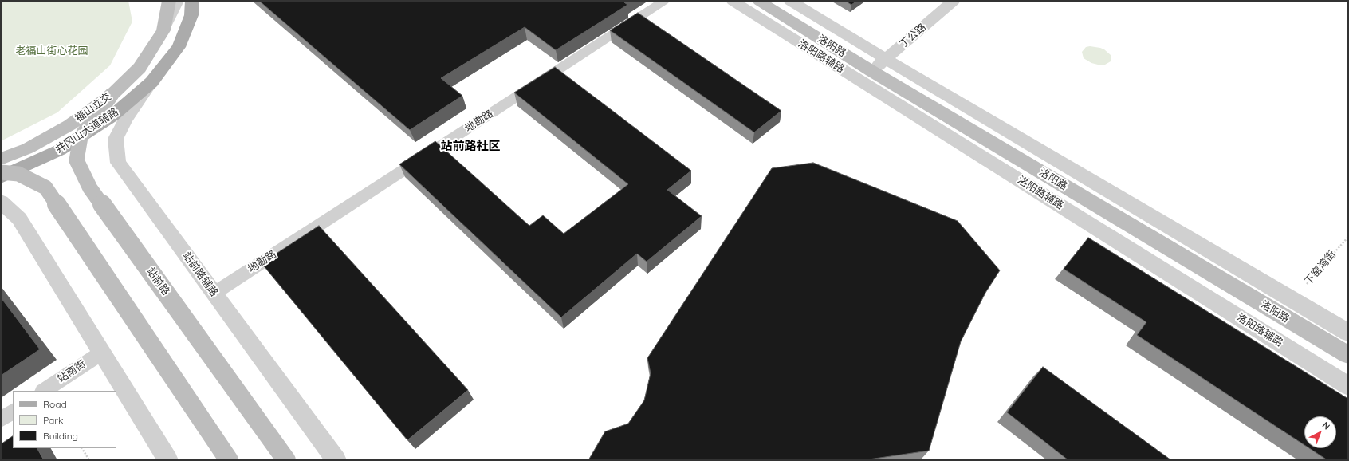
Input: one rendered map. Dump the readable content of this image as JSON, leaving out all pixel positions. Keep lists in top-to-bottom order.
{
  "streets": {
    "main road": [
      "洛阳路",
      "福山立交",
      "井冈山大道辅路",
      "站前路"
    ],
    "street": ["丁公路", "洛阳路辅路", "站前路辅路"],
    "lane": ["地勘路", "站南街"],
    "path": ["下窑湾街"]
  },
  "crossings": [
    ["丁公路", "洛阳路"],
    ["福山立交", "站前路"],
    ["地勘路", "站前路辅路"],
    ["井冈山大道辅路", "站前路辅路"]
  ],
  "districts": ["站前路社区"],
  "parks": ["老福山街心花园"],
  "legend": ["Road", "Park", "Building"],
  "north": "top right"
}
